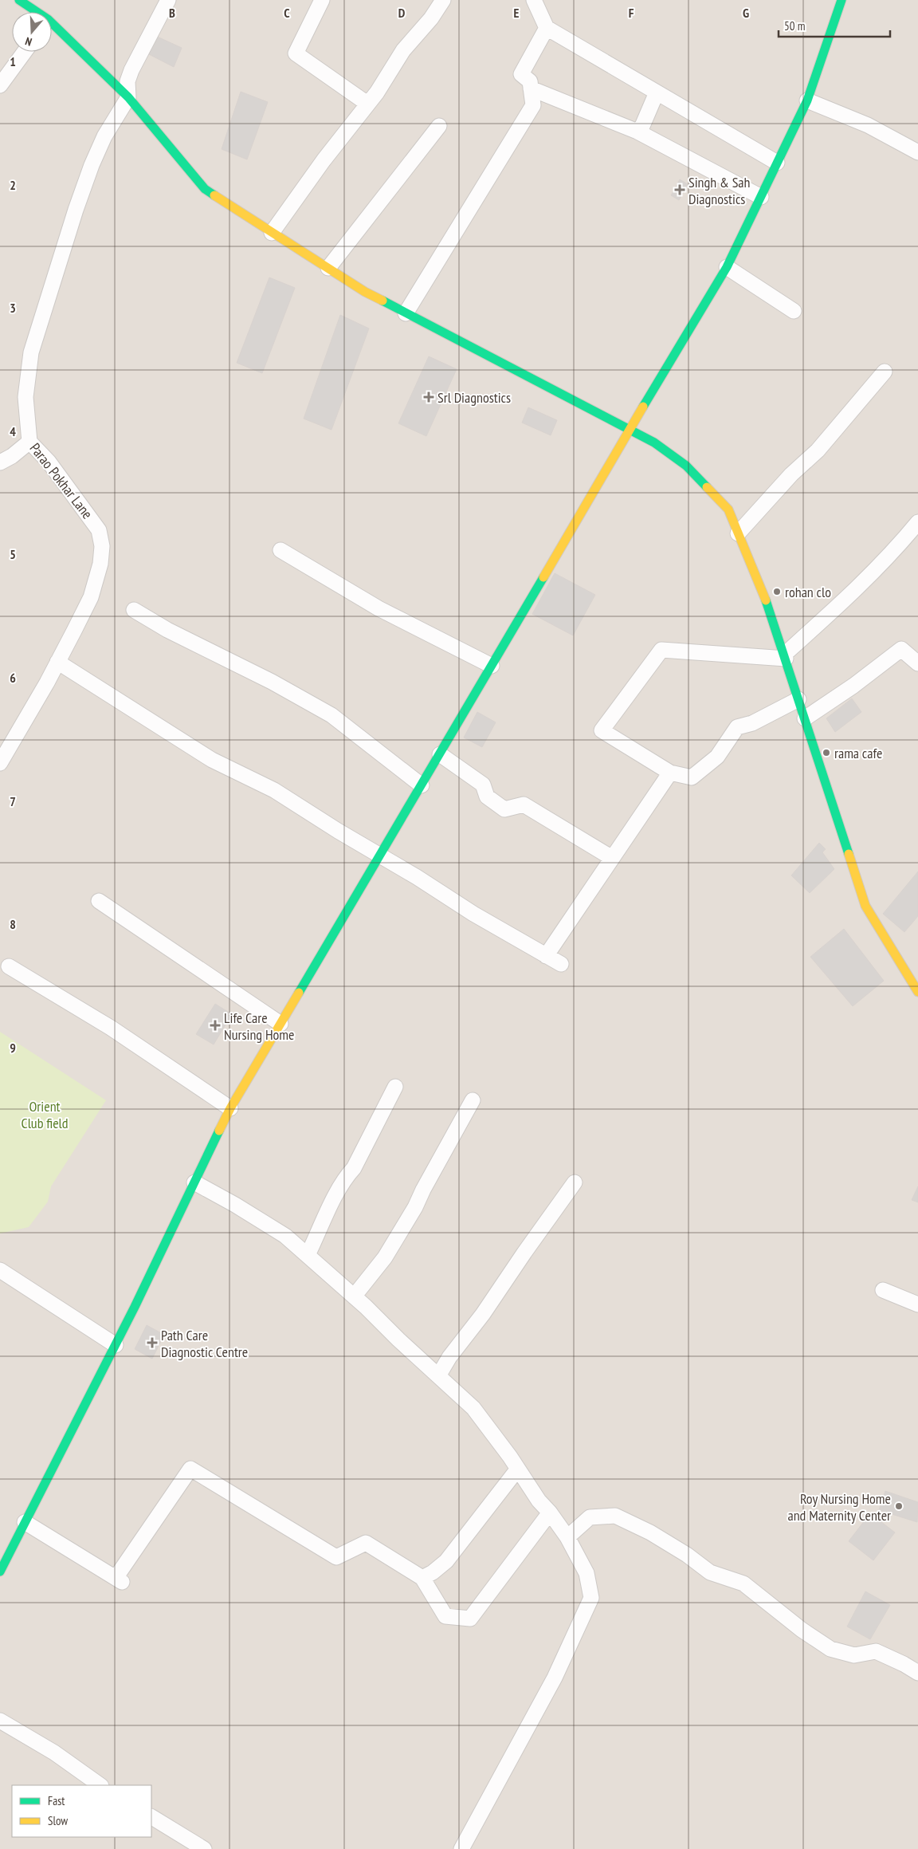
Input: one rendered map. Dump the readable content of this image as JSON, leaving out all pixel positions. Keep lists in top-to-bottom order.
{
  "streets": {
    "street": ["Parao Pokhar Lane"]
  },
  "parks": ["Orient Club field"],
  "places": {
    "health": [
      "Singh & Sah Diagnostics",
      "Srl Diagnostics",
      "Life Care Nursing Home",
      "Path Care Diagnostic Centre"
    ],
    "other": ["rohan clo", "rama cafe", "Roy Nursing Home and Maternity Center"]
  },
  "legend": ["Fast", "Slow"],
  "scale_bar": "50 m",
  "north": "bottom",
  "grid": {
    "columns": [
      "B",
      "C",
      "D",
      "E",
      "F",
      "G"
    ],
    "rows": [
      "1",
      "2",
      "3",
      "4",
      "5",
      "6",
      "7",
      "8",
      "9"
    ]
  }
}
